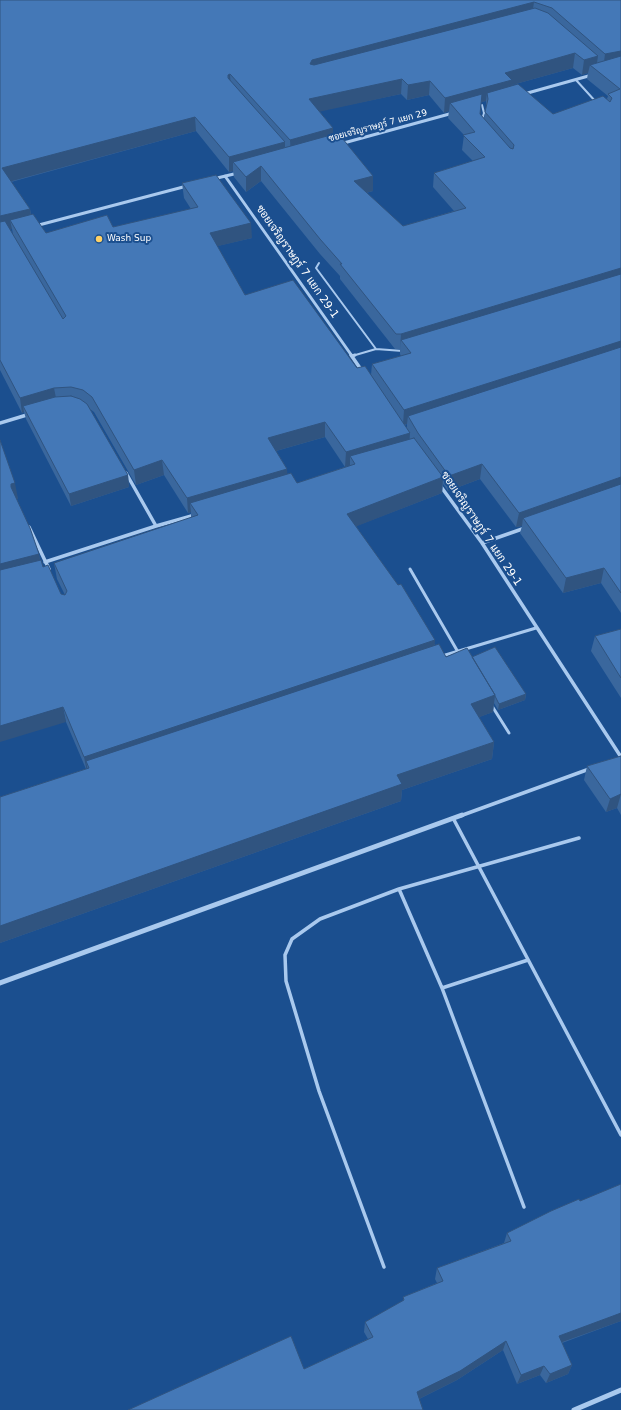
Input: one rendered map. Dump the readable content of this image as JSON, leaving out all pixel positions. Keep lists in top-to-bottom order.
{
  "streets": {
    "street": ["ซอยเจริญราษฎร์ 7 แยก 29", "ซอยเจริญราษฎร์ 7 แยก 29-1"]
  },
  "places": ["Wash Sup"]
}
